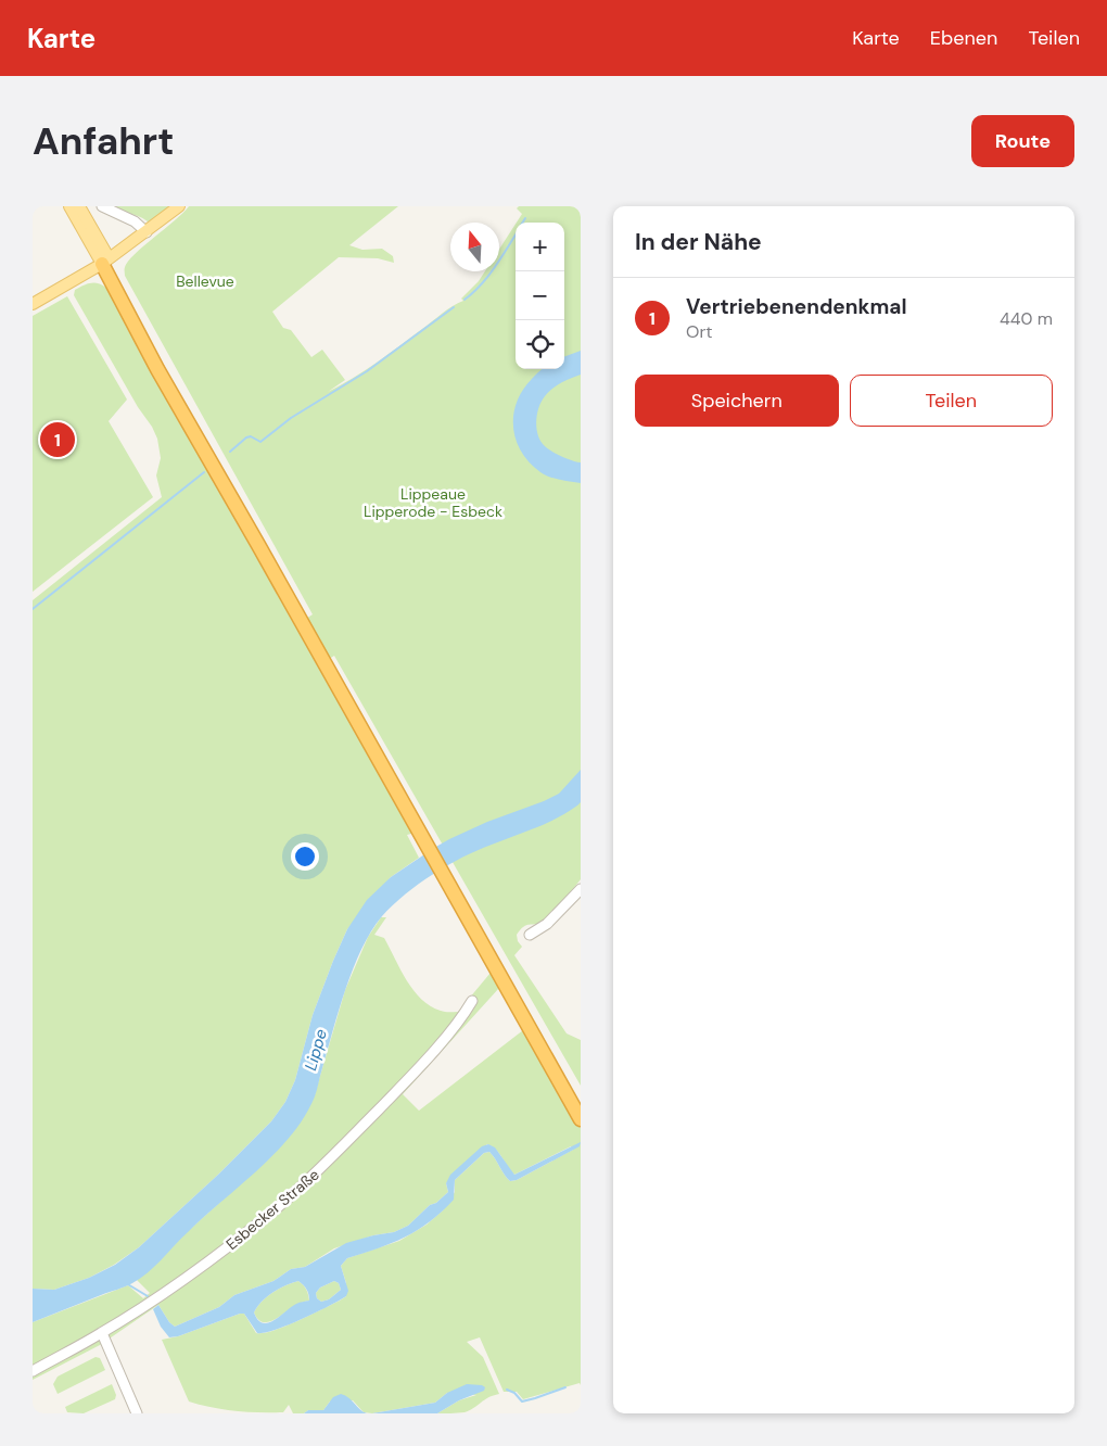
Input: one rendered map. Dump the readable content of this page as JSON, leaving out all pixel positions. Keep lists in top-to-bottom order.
{
  "streets": {
    "street": ["Esbecker Straße"]
  },
  "water": ["Lippe"],
  "parks": ["Bellevue", "Lippeaue Lipperode - Esbeck"],
  "north": "top",
  "page": {
    "header": "Karte",
    "nav": ["Karte", "Ebenen", "Teilen"],
    "buttons": [
      "Route",
      ["Speichern", "Teilen"]
    ],
    "title": "Anfahrt",
    "heading": "In der Nähe",
    "map_buttons": ["+", "−"],
    "list": [
      {
        "mark": "1",
        "name": "Vertriebenendenkmal",
        "note": "Ort",
        "value": "440 m"
      }
    ],
    "pins": "1"
  }
}
